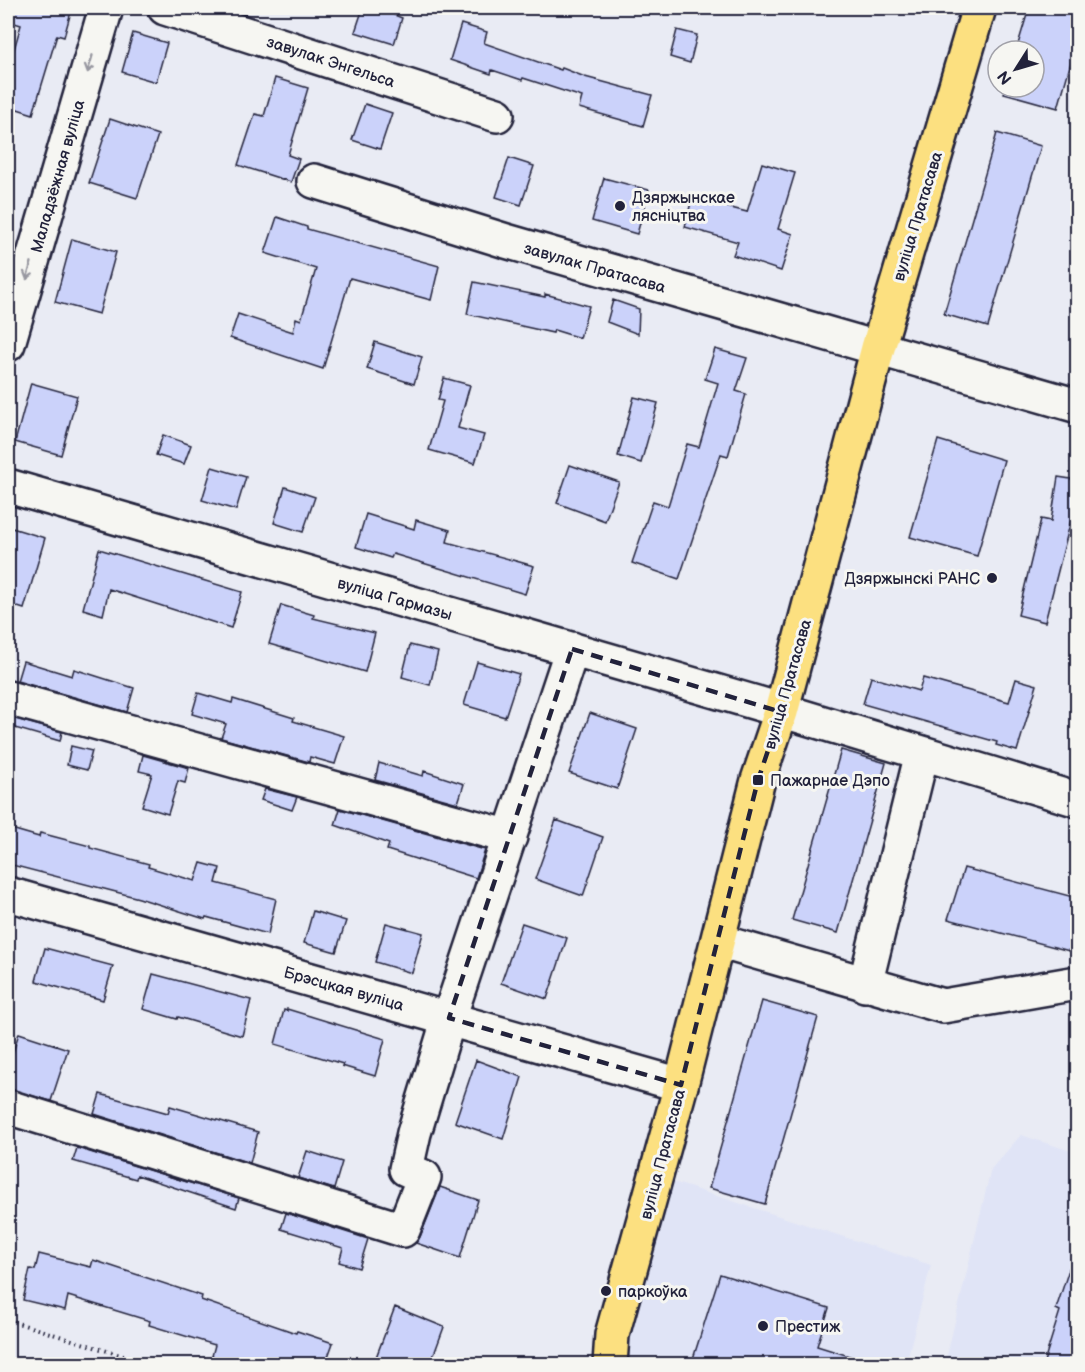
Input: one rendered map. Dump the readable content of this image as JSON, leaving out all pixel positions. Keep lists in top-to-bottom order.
{
  "streets": {
    "main road": ["вуліца Пратасава"],
    "street": [
      "завулак Энгельса",
      "Маладзёжная вуліца",
      "завулак Пратасава",
      "вуліца Гармазы",
      "Брэсцкая вуліца"
    ]
  },
  "crossings": [
    ["вуліца Пратасава", "завулак Пратасава"],
    ["вуліца Пратасава", "вуліца Гармазы"],
    ["вуліца Пратасава", "Брэсцкая вуліца"]
  ],
  "one_way": ["Маладзёжная вуліца"],
  "places": {
    "other": [
      "Дзяржынскае лясніцтва",
      "Дзяржынскі РАНС",
      "паркоўка",
      "Престиж"
    ],
    "transit": ["Пажарнае Дэпо"]
  },
  "north": "bottom left"
}
